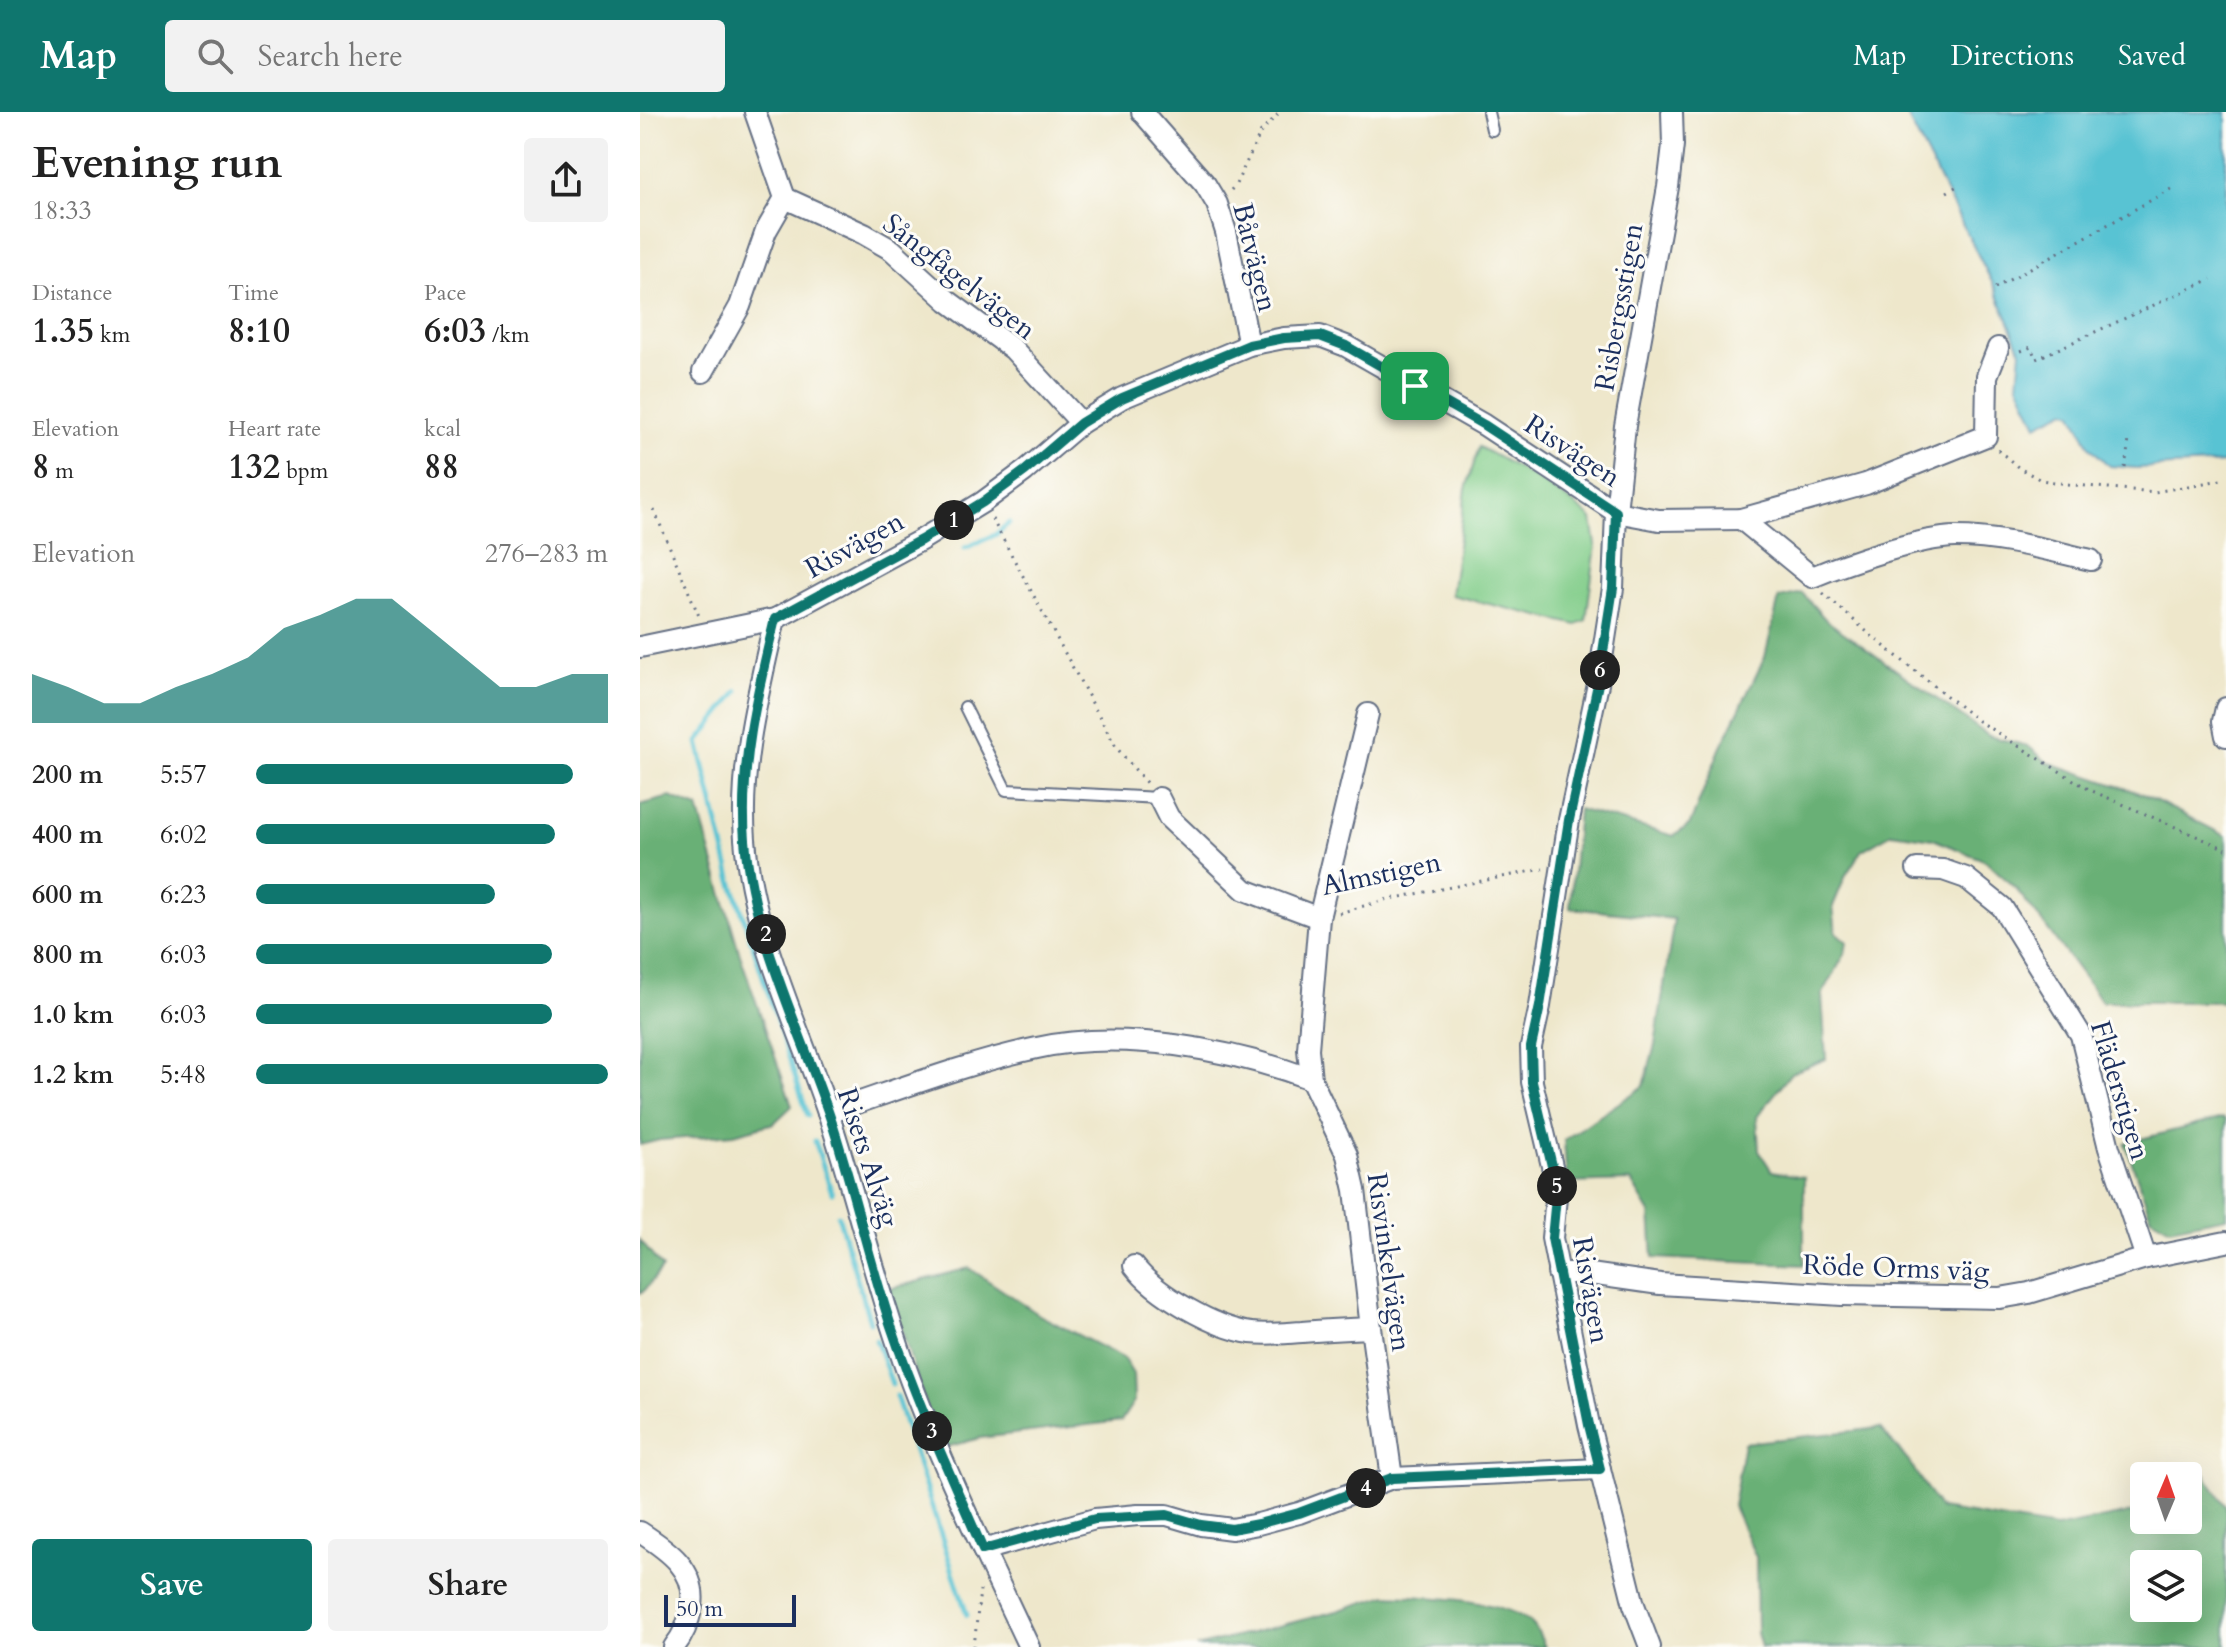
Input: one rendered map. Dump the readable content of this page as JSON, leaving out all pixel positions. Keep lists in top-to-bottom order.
{
  "streets": {
    "street": [
      "Båtvägen",
      "Sångfågelvägen",
      "Risbergsstigen",
      "Risvägen",
      "Almstigen",
      "Fläderstigen",
      "Risets Alväg",
      "Risvinkelvägen",
      "Röde Orms väg"
    ]
  },
  "crossings": [
    ["Båtvägen", "Risvägen"],
    ["Sångfågelvägen", "Risvägen"],
    ["Risbergsstigen", "Risvägen"],
    ["Risvägen", "Almstigen"],
    ["Risvägen", "Risets Alväg"],
    ["Risvägen", "Röde Orms väg"],
    ["Fläderstigen", "Röde Orms väg"]
  ],
  "scale_bar": "50 m",
  "north": "top",
  "page": {
    "header": "Map",
    "search": "Search here",
    "nav": ["Map", "Directions", "Saved"],
    "heading": ["Evening run", "18:33"],
    "stats": [
      ["Distance", "1.35 km"],
      ["Time", "8:10"],
      ["Pace", "6:03 /km"],
      ["Elevation", "8 m"],
      ["Heart rate", "132 bpm"],
      ["kcal", "88"]
    ],
    "pins": [
      "1",
      "6",
      "2",
      "5",
      "3",
      "4"
    ],
    "chart": ["Elevation", "276–283 m"],
    "list": [
      {
        "name": "200 m",
        "note": "5:57"
      },
      {
        "name": "400 m",
        "note": "6:02"
      },
      {
        "name": "600 m",
        "note": "6:23"
      },
      {
        "name": "800 m",
        "note": "6:03"
      },
      {
        "name": "1.0 km",
        "note": "6:03"
      },
      {
        "name": "1.2 km",
        "note": "5:48"
      }
    ],
    "buttons": ["Save", "Share"],
    "scale": "50 m"
  }
}
